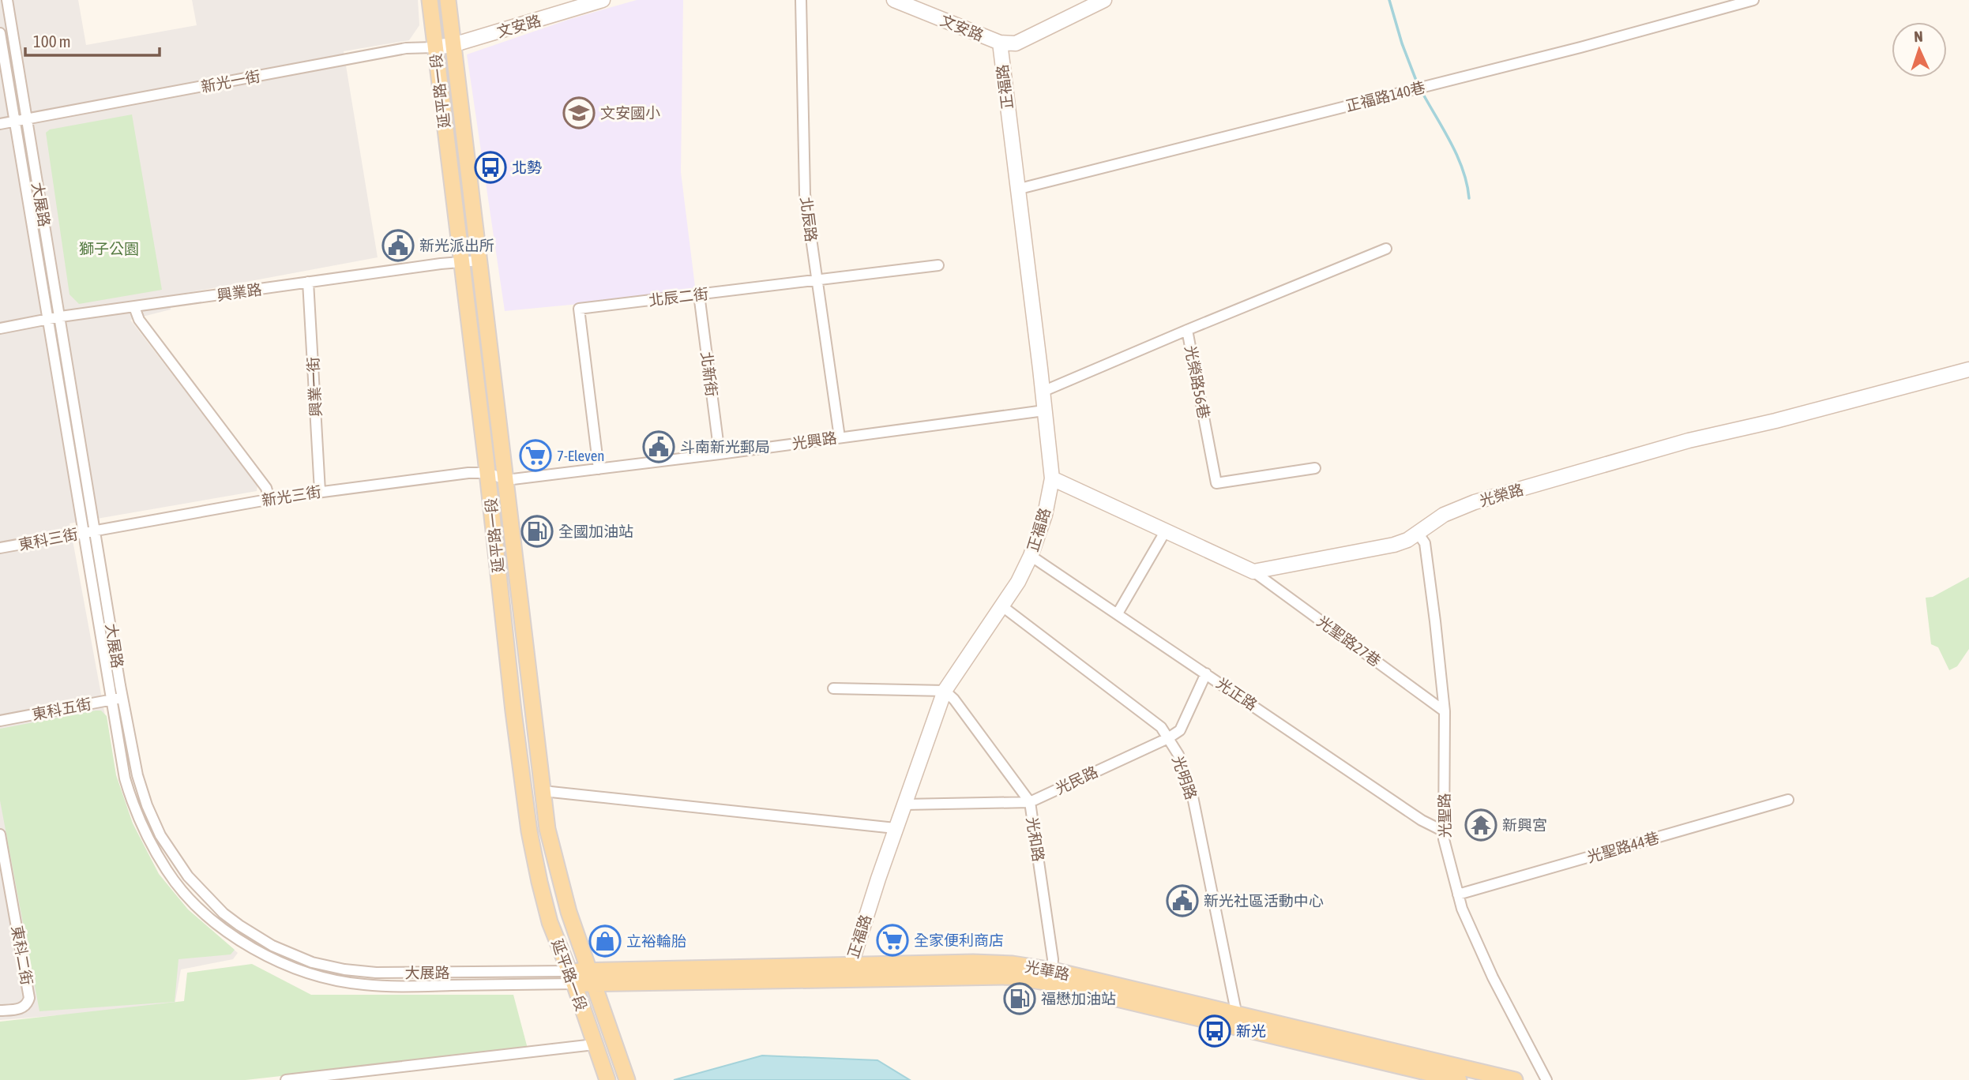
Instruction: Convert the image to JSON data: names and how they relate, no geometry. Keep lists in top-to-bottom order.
{
  "streets": {
    "main road": ["延平路一段", "光華路"],
    "street": [
      "文安路",
      "新光一街",
      "正福路",
      "正福路140巷",
      "大展路",
      "北辰路",
      "興業路",
      "北辰二街",
      "北新街",
      "光榮路56巷",
      "興業一街",
      "光興路",
      "光榮路",
      "新光三街",
      "東科三街",
      "光聖路27巷",
      "光正路",
      "東科五街",
      "光明路",
      "光民路",
      "光聖路",
      "光和路",
      "光聖路44巷",
      "東科二街"
    ]
  },
  "crossings": [
    ["文安路", "新光一街"],
    ["文安路", "正福路"],
    ["文安路", "延平路一段"],
    ["新光一街", "延平路一段"],
    ["新光一街", "大展路"],
    ["正福路", "正福路140巷"],
    ["正福路", "光興路"],
    ["正福路", "光正路"],
    ["正福路", "光明路"],
    ["正福路", "光民路"],
    ["正福路", "光和路"],
    ["正福路", "光華路"],
    ["延平路一段", "大展路"],
    ["延平路一段", "興業路"],
    ["延平路一段", "光興路"],
    ["延平路一段", "新光三街"],
    ["延平路一段", "光華路"],
    ["大展路", "興業路"],
    ["大展路", "新光三街"],
    ["大展路", "東科三街"],
    ["大展路", "東科五街"],
    ["大展路", "光華路"],
    ["北辰路", "北辰二街"],
    ["北辰路", "光興路"],
    ["興業路", "興業一街"],
    ["北辰二街", "北新街"],
    ["北辰二街", "光興路"],
    ["北新街", "光興路"],
    ["興業一街", "新光三街"],
    ["光興路", "新光三街"],
    ["光榮路", "光聖路27巷"],
    ["光榮路", "光聖路"],
    ["新光三街", "東科三街"],
    ["光聖路27巷", "光聖路"],
    ["光正路", "光民路"],
    ["光正路", "光聖路"],
    ["光明路", "光民路"],
    ["光明路", "光華路"],
    ["光民路", "光和路"],
    ["光聖路", "光聖路44巷"],
    ["光和路", "光華路"]
  ],
  "parks": ["獅子公園"],
  "places": {
    "school or university": ["文安國小"],
    "bus stop": ["北勢", "新光"],
    "public building": ["新光派出所", "斗南新光郵局", "新光社區活動中心"],
    "supermarket": ["7-Eleven", "全家便利商店"],
    "fuel station": ["全國加油站", "福懋加油站"],
    "temple": ["新興宮"],
    "shop": ["立裕輪胎"]
  },
  "scale_bar": "100 m",
  "north": "top"
}
